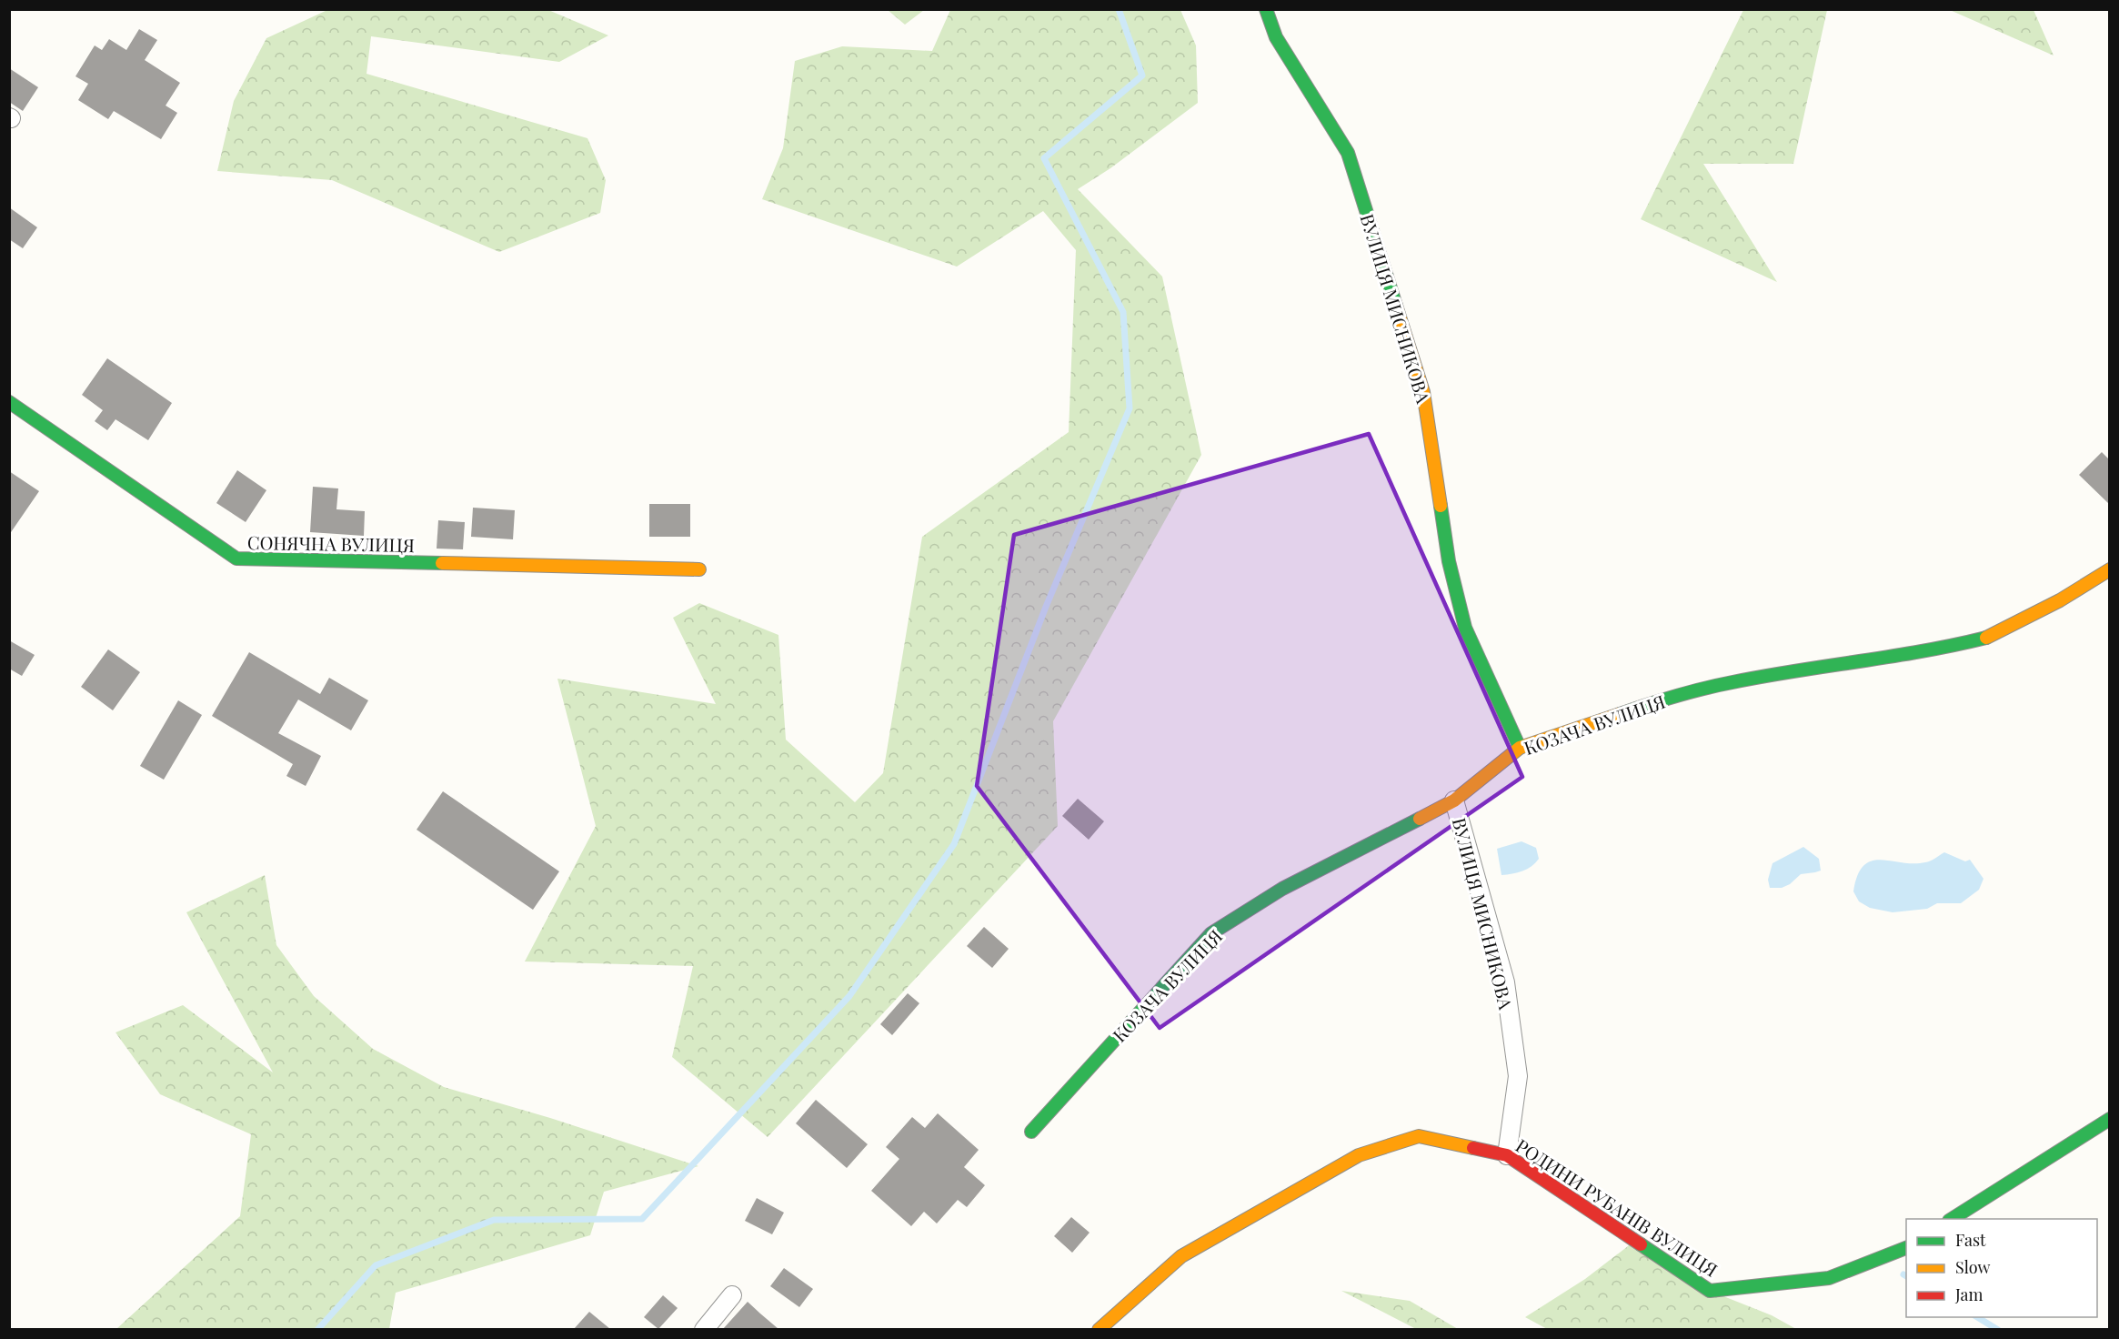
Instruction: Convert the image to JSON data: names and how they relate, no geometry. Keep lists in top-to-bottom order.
{
  "streets": {
    "street": [
      "ВУЛИЦЯ МИСНИКОВА",
      "СОНЯЧНА ВУЛИЦЯ",
      "КОЗАЧА ВУЛИЦЯ",
      "РОДИНИ РУБАНІВ ВУЛИЦЯ"
    ]
  },
  "crossings": [
    ["ВУЛИЦЯ МИСНИКОВА", "КОЗАЧА ВУЛИЦЯ"],
    ["ВУЛИЦЯ МИСНИКОВА", "РОДИНИ РУБАНІВ ВУЛИЦЯ"]
  ],
  "legend": ["Fast", "Slow", "Jam"]
}
